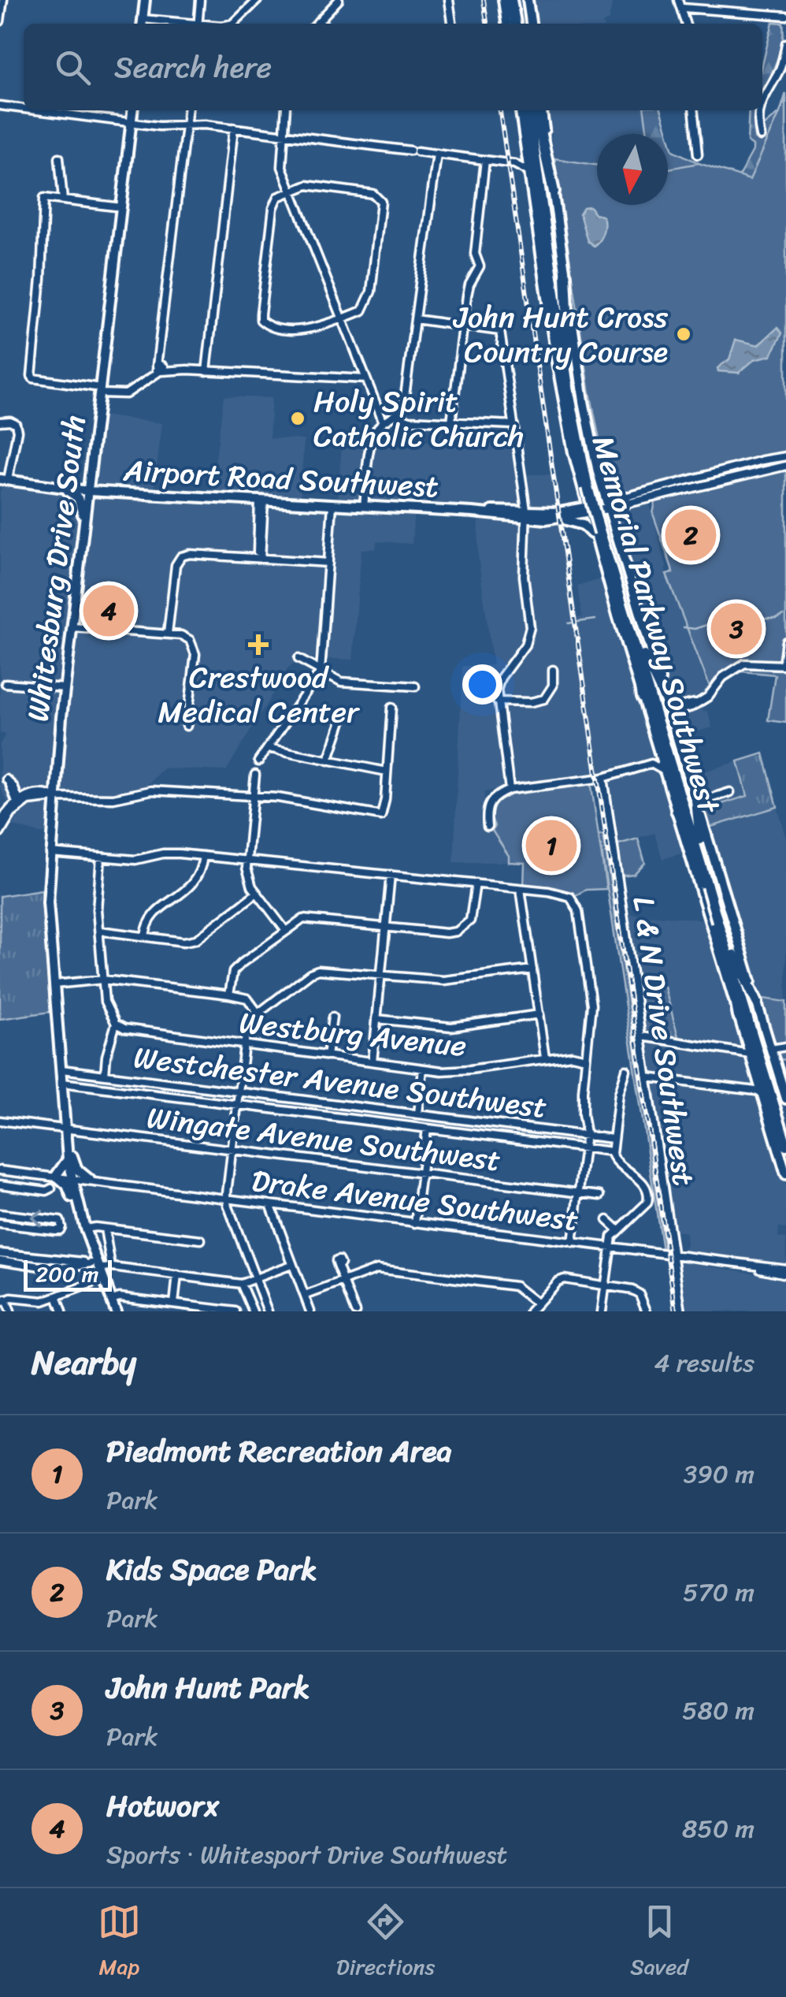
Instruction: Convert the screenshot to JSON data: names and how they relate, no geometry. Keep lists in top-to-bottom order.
{
  "streets": {
    "highway": ["Memorial Parkway Southwest"],
    "main road": ["Airport Road Southwest", "Whitesburg Drive South"],
    "street": [
      "Westburg Avenue",
      "L & N Drive Southwest",
      "Westchester Avenue Southwest",
      "Wingate Avenue Southwest",
      "Drake Avenue Southwest"
    ]
  },
  "crossings": [
    ["Airport Road Southwest", "Whitesburg Drive South"],
    ["Airport Road Southwest", "Memorial Parkway Southwest"],
    ["Whitesburg Drive South", "Westchester Avenue Southwest"],
    ["Whitesburg Drive South", "Wingate Avenue Southwest"],
    ["Whitesburg Drive South", "Drake Avenue Southwest"],
    ["L & N Drive Southwest", "Drake Avenue Southwest"]
  ],
  "places": {
    "other": ["John Hunt Cross Country Course", "Holy Spirit Catholic Church"],
    "health": ["Crestwood Medical Center"]
  },
  "scale_bar": "200 m",
  "north": "bottom",
  "page": {
    "search": "Search here",
    "pins": [
      "2",
      "4",
      "3",
      "1"
    ],
    "scale": "200 m",
    "heading": ["Nearby", "4 results"],
    "list": [
      {
        "mark": "1",
        "name": "Piedmont Recreation Area",
        "note": "Park",
        "value": "390 m"
      },
      {
        "mark": "2",
        "name": "Kids Space Park",
        "note": "Park",
        "value": "570 m"
      },
      {
        "mark": "3",
        "name": "John Hunt Park",
        "note": "Park",
        "value": "580 m"
      },
      {
        "mark": "4",
        "name": "Hotworx",
        "note": "Sports · Whitesport Drive Southwest",
        "value": "850 m"
      }
    ],
    "nav": ["Map", "Directions", "Saved"]
  }
}
